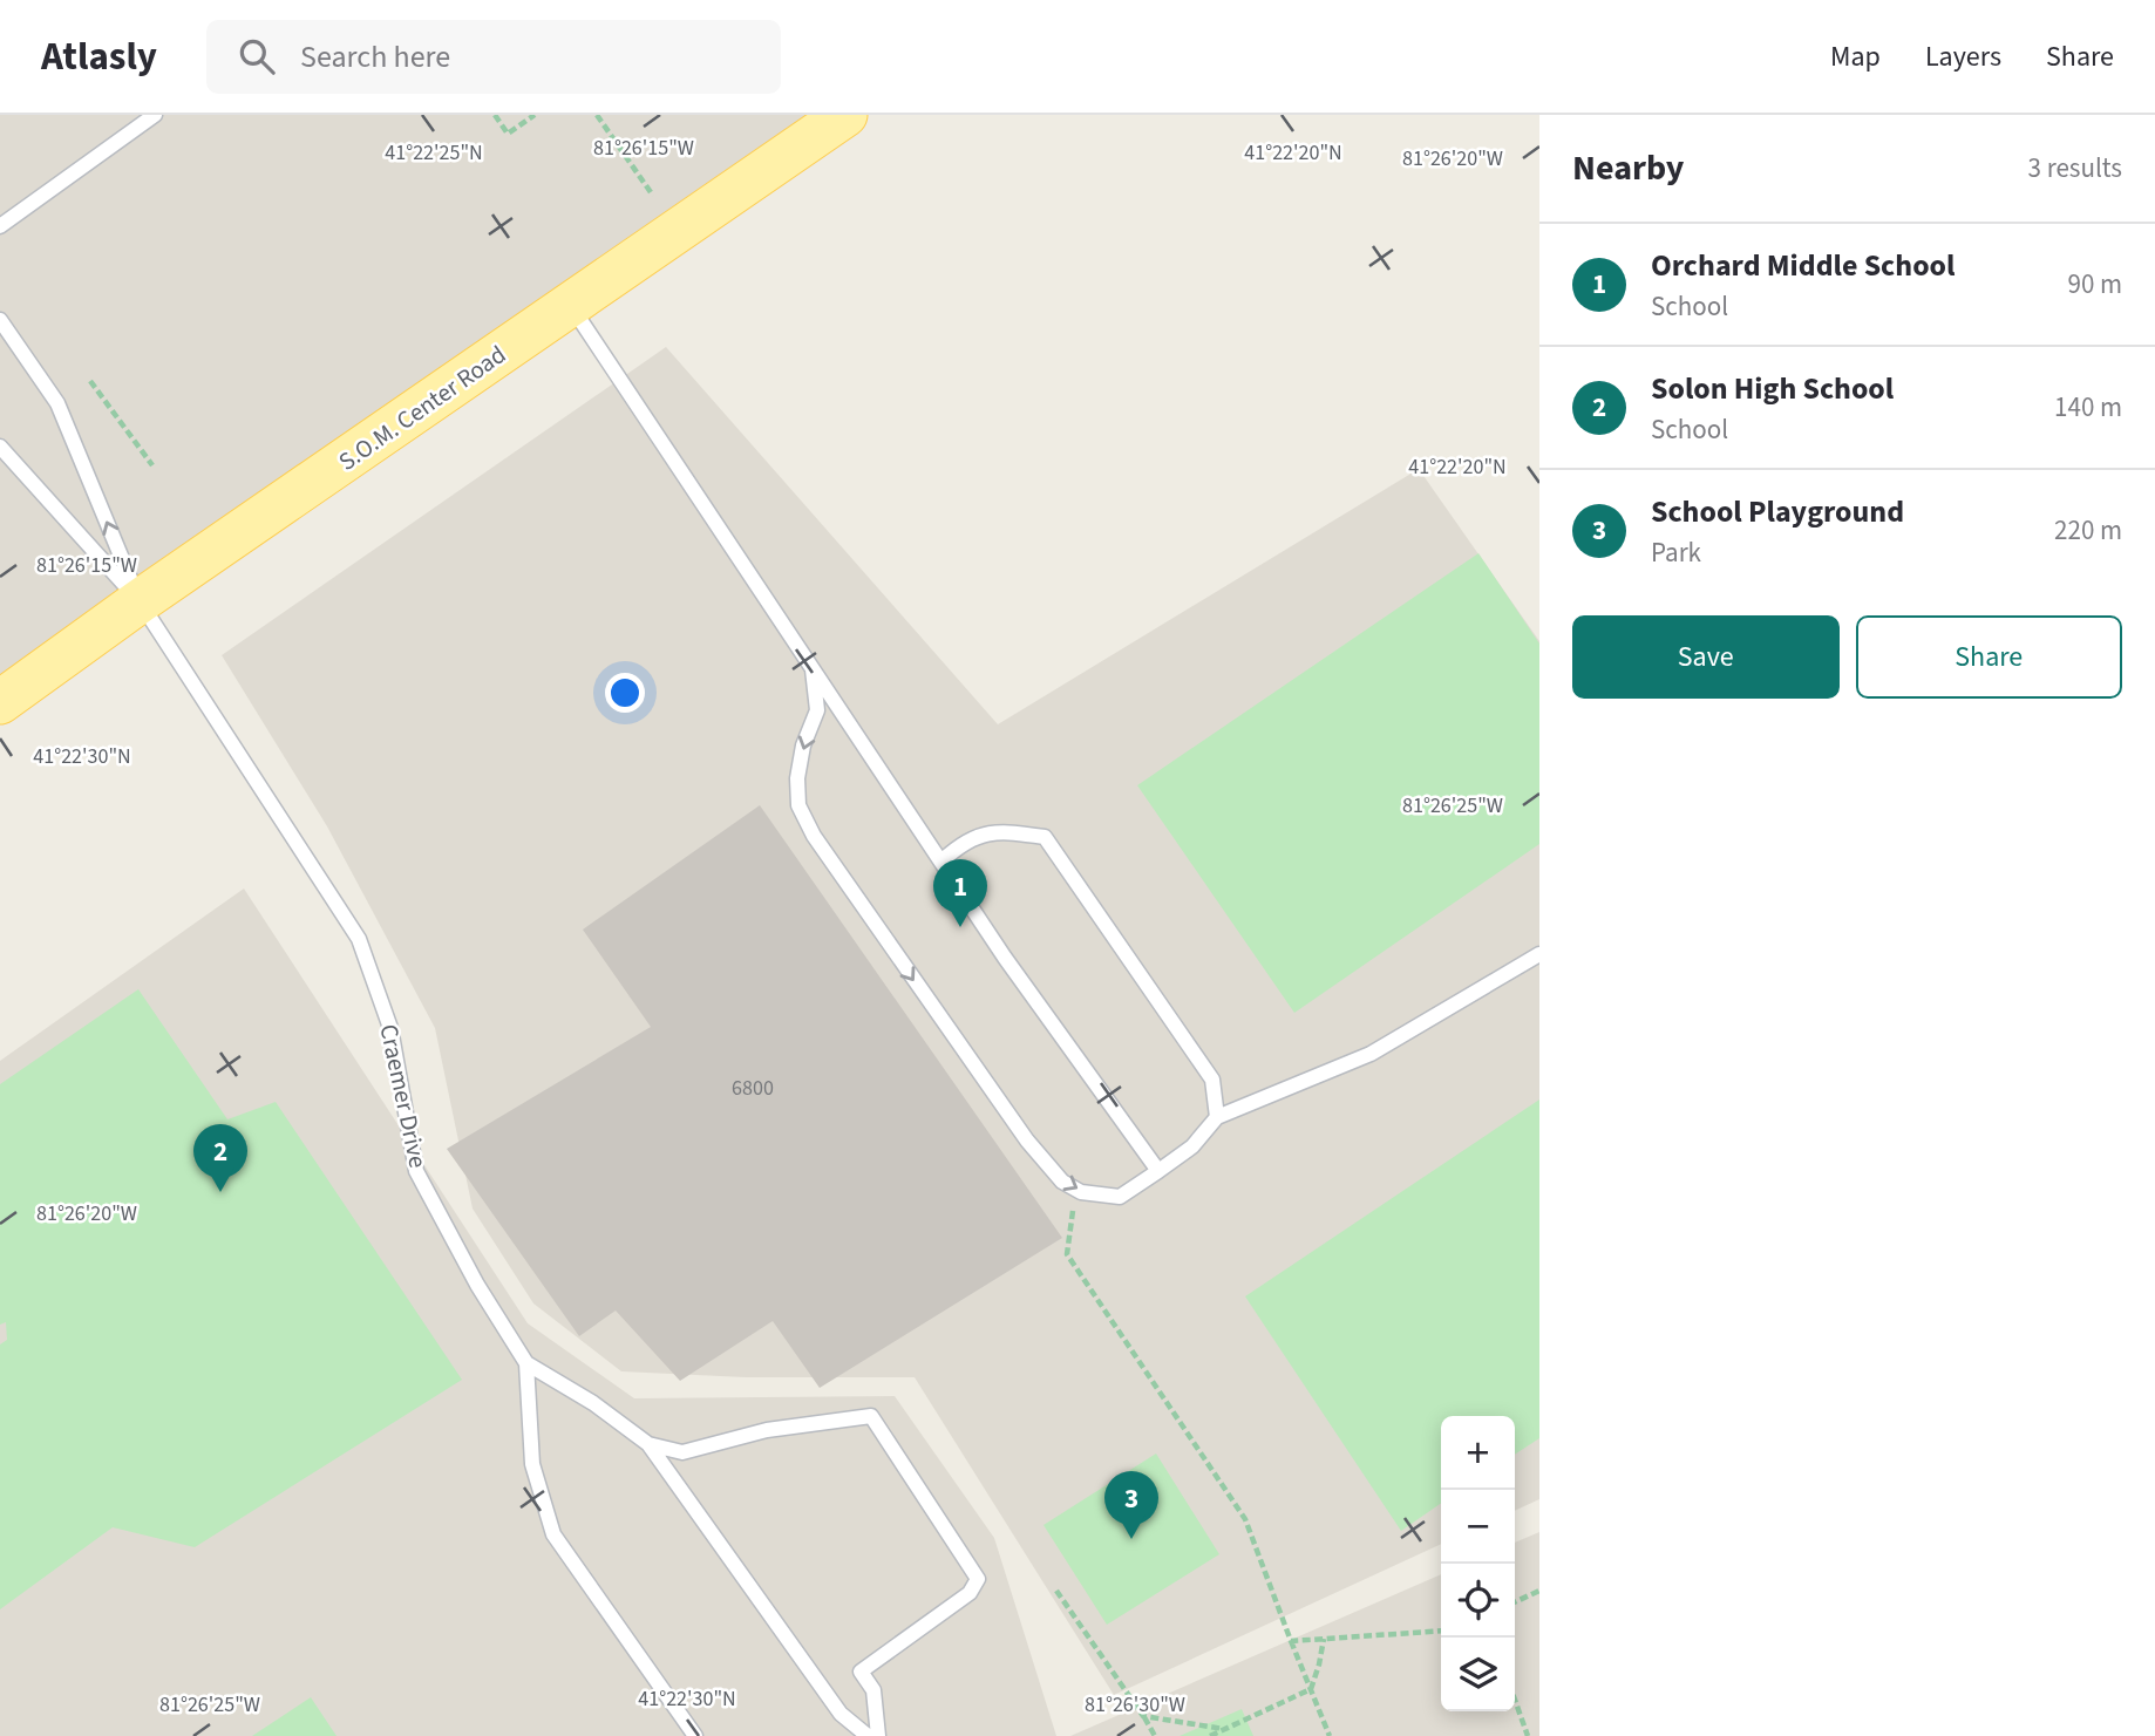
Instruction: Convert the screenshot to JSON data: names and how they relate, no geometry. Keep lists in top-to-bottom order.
{
  "streets": {
    "main road": ["S.O.M. Center Road"],
    "lane": ["Craemer Drive"]
  },
  "crossings": [
    ["S.O.M. Center Road", "Craemer Drive"]
  ],
  "house_numbers": ["6800"],
  "page": {
    "header": "Atlasly",
    "search": "Search here",
    "nav": ["Map", "Layers", "Share"],
    "heading": ["Nearby", "3 results"],
    "list": [
      {
        "mark": "1",
        "name": "Orchard Middle School",
        "note": "School",
        "value": "90 m"
      },
      {
        "mark": "2",
        "name": "Solon High School",
        "note": "School",
        "value": "140 m"
      },
      {
        "mark": "3",
        "name": "School Playground",
        "note": "Park",
        "value": "220 m"
      }
    ],
    "buttons": ["Save", "Share"],
    "pins": ["1", "2", "3"],
    "map_buttons": ["+", "−"]
  },
  "coordinates": [
    "81°26'15\"W",
    "41°22'25\"N",
    "41°22'20\"N",
    "81°26'20\"W",
    "41°22'30\"N",
    "81°26'25\"W",
    "81°26'30\"W"
  ]
}
